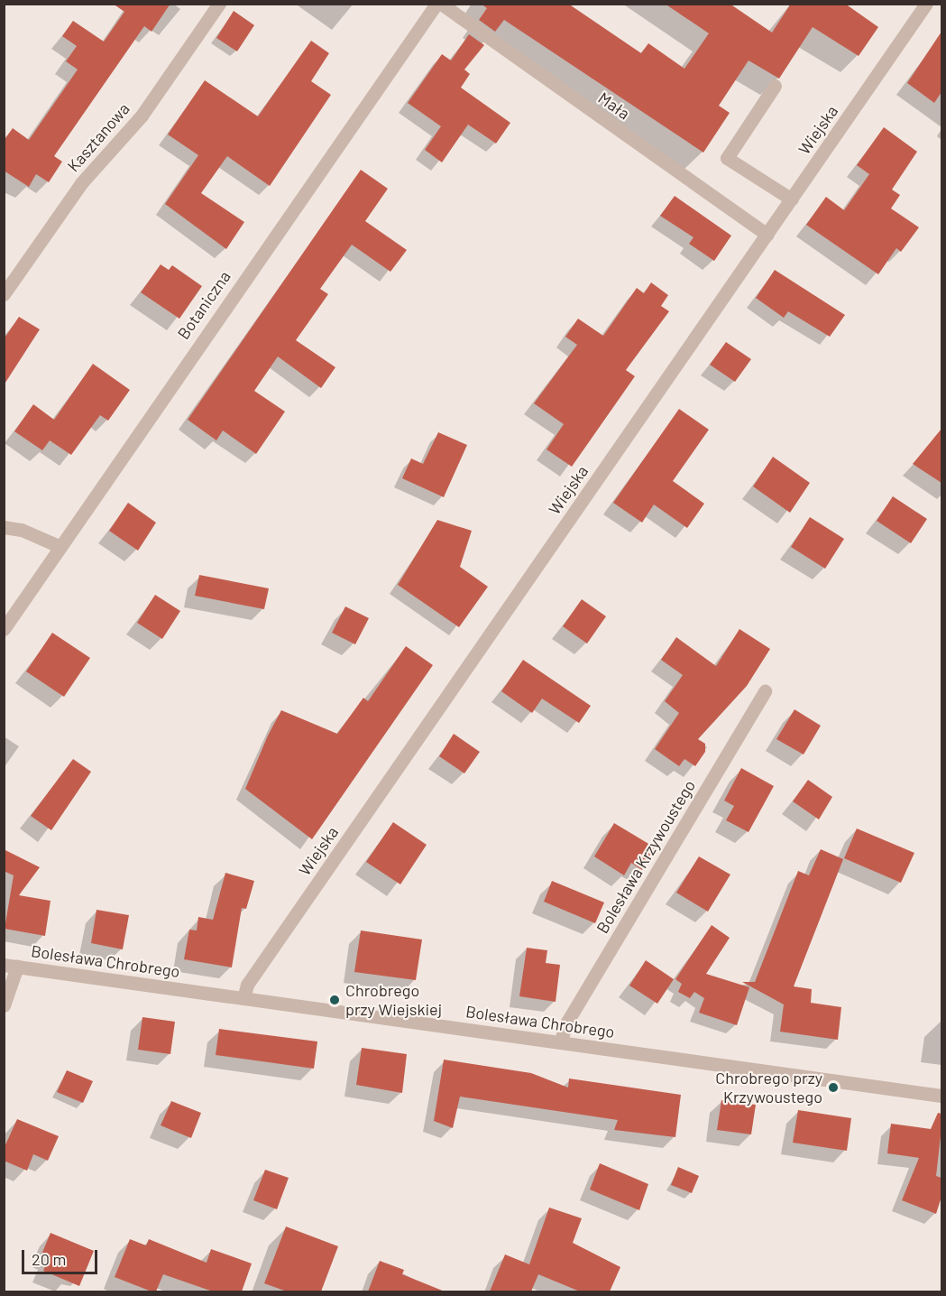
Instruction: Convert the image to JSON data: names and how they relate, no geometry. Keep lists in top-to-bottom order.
{
  "streets": {
    "street": [
      "Mała",
      "Wiejska",
      "Kasztanowa",
      "Botaniczna",
      "Bolesława Krzywoustego",
      "Bolesława Chrobrego"
    ]
  },
  "crossings": [
    ["Mała", "Wiejska"],
    ["Mała", "Botaniczna"],
    ["Wiejska", "Bolesława Chrobrego"],
    ["Bolesława Krzywoustego", "Bolesława Chrobrego"]
  ],
  "places": ["Chrobrego przy Wiejskiej", "Chrobrego przy Krzywoustego"],
  "scale_bar": "20 m"
}
